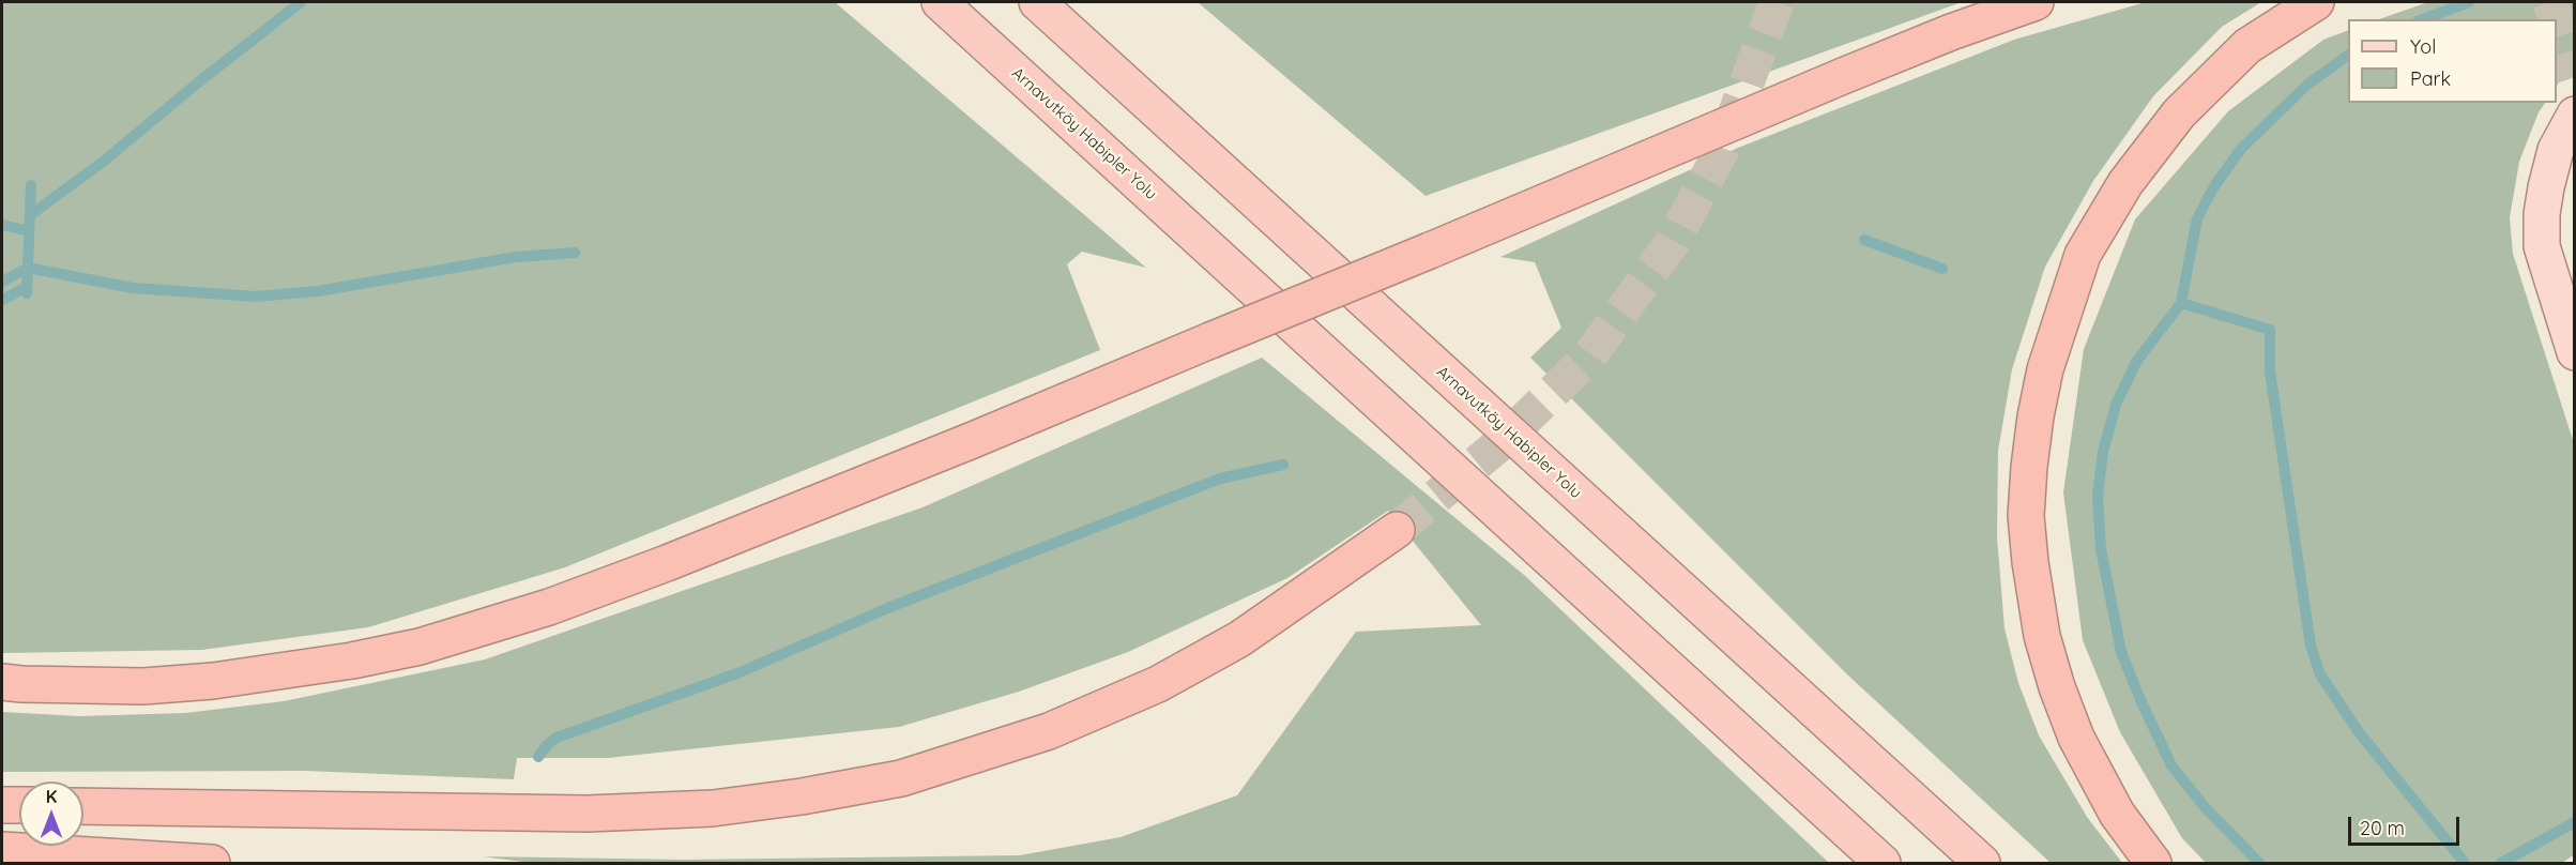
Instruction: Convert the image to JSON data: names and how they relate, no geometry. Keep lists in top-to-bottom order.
{
  "streets": {
    "highway": ["Arnavutköy Habipler Yolu"]
  },
  "legend": ["Yol", "Park"],
  "scale_bar": "20 m",
  "north": "top"
}
